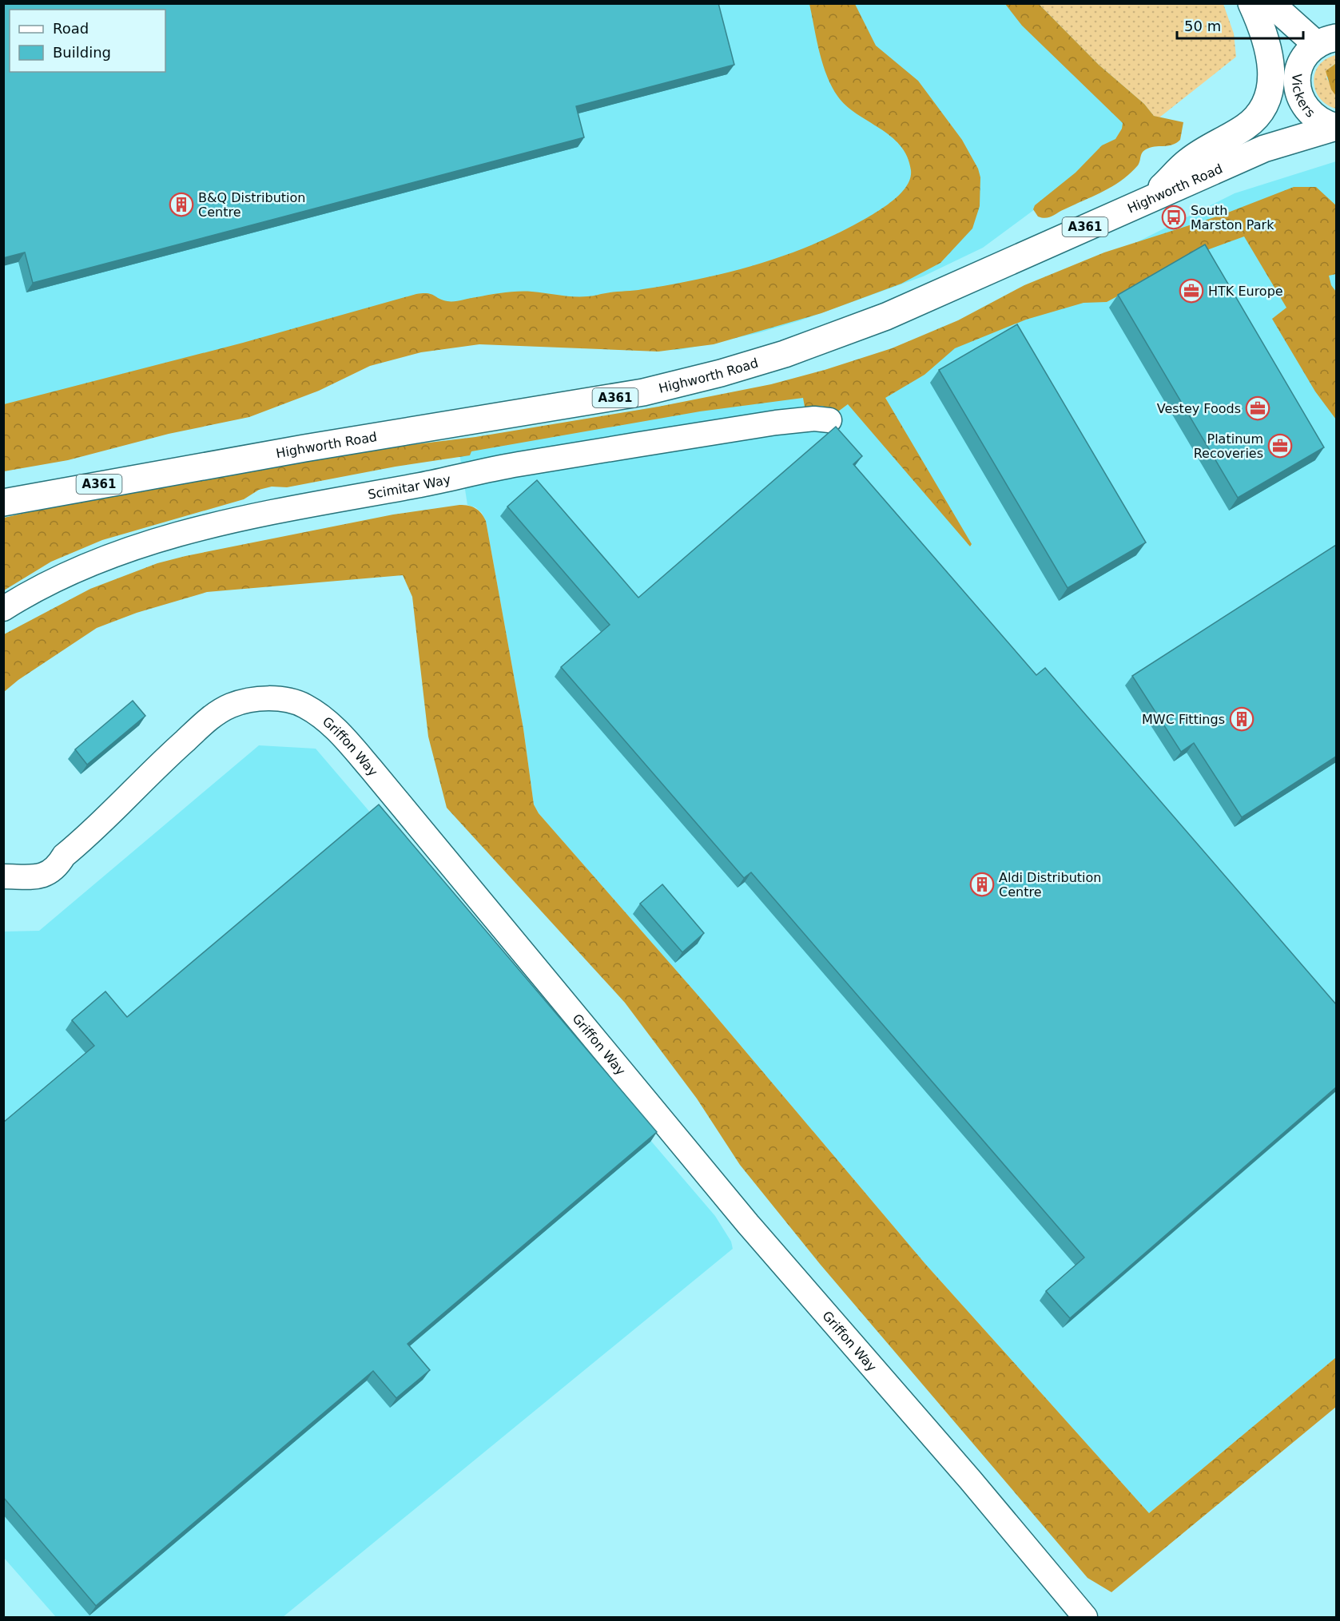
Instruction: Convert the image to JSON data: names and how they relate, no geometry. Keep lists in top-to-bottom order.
{
  "streets": {
    "main road": ["Vickers", "Highworth Road", "A361"],
    "street": ["Scimitar Way", "Griffon Way"]
  },
  "crossings": [
    ["Vickers", "Highworth Road"]
  ],
  "places": {
    "building": ["B&Q Distribution Centre", "MWC Fittings", "Aldi Distribution Centre"],
    "bus stop": ["South Marston Park"],
    "office": ["HTK Europe", "Vestey Foods", "Platinum Recoveries"]
  },
  "legend": ["Road", "Building"],
  "scale_bar": "50 m"
}
